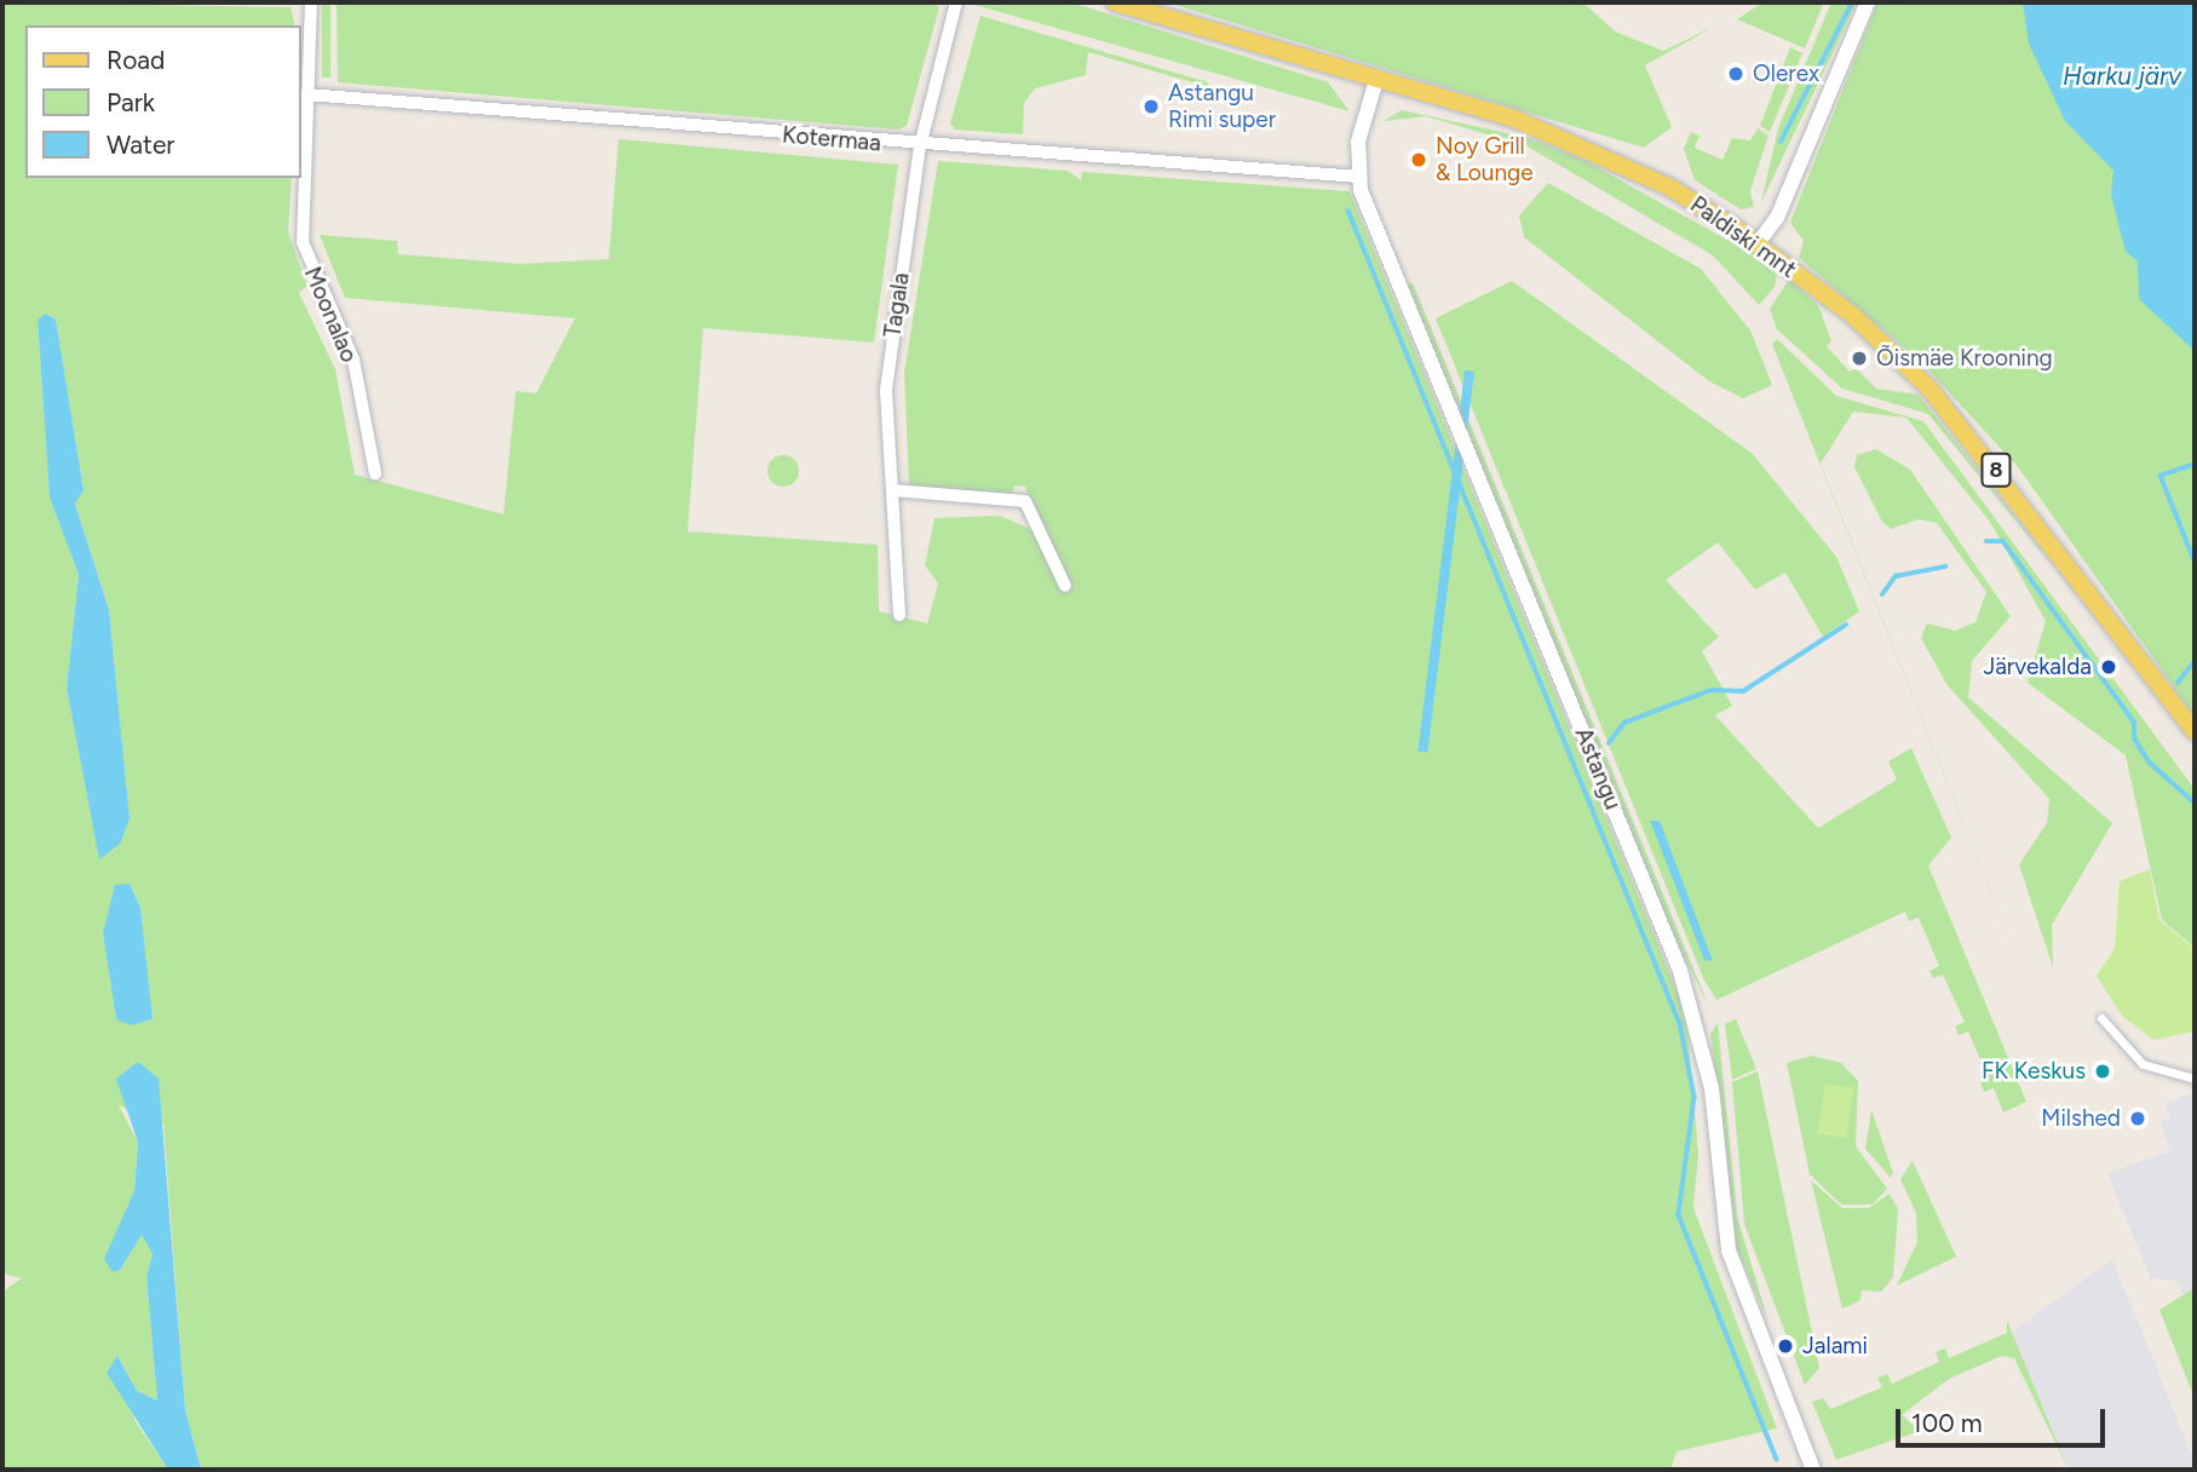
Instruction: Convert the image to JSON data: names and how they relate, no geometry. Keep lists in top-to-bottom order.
{
  "streets": {
    "main road": ["Paldiski mnt", "8"],
    "street": [
      "Kotermaa",
      "Tagala",
      "Moonalao",
      "Astangu"
    ]
  },
  "crossings": [
    ["Kotermaa", "Tagala"],
    ["Kotermaa", "Moonalao"],
    ["Kotermaa", "Astangu"],
    ["Paldiski mnt", "Astangu"]
  ],
  "water": ["Harku järv"],
  "places": [
    "Olerex",
    "Astangu Rimi super",
    "Noy Grill & Lounge",
    "Õismäe Krooning",
    "Järvekalda",
    "FK Keskus",
    "Milshed",
    "Jalami"
  ],
  "legend": ["Road", "Park", "Water"],
  "scale_bar": "100 m"
}
